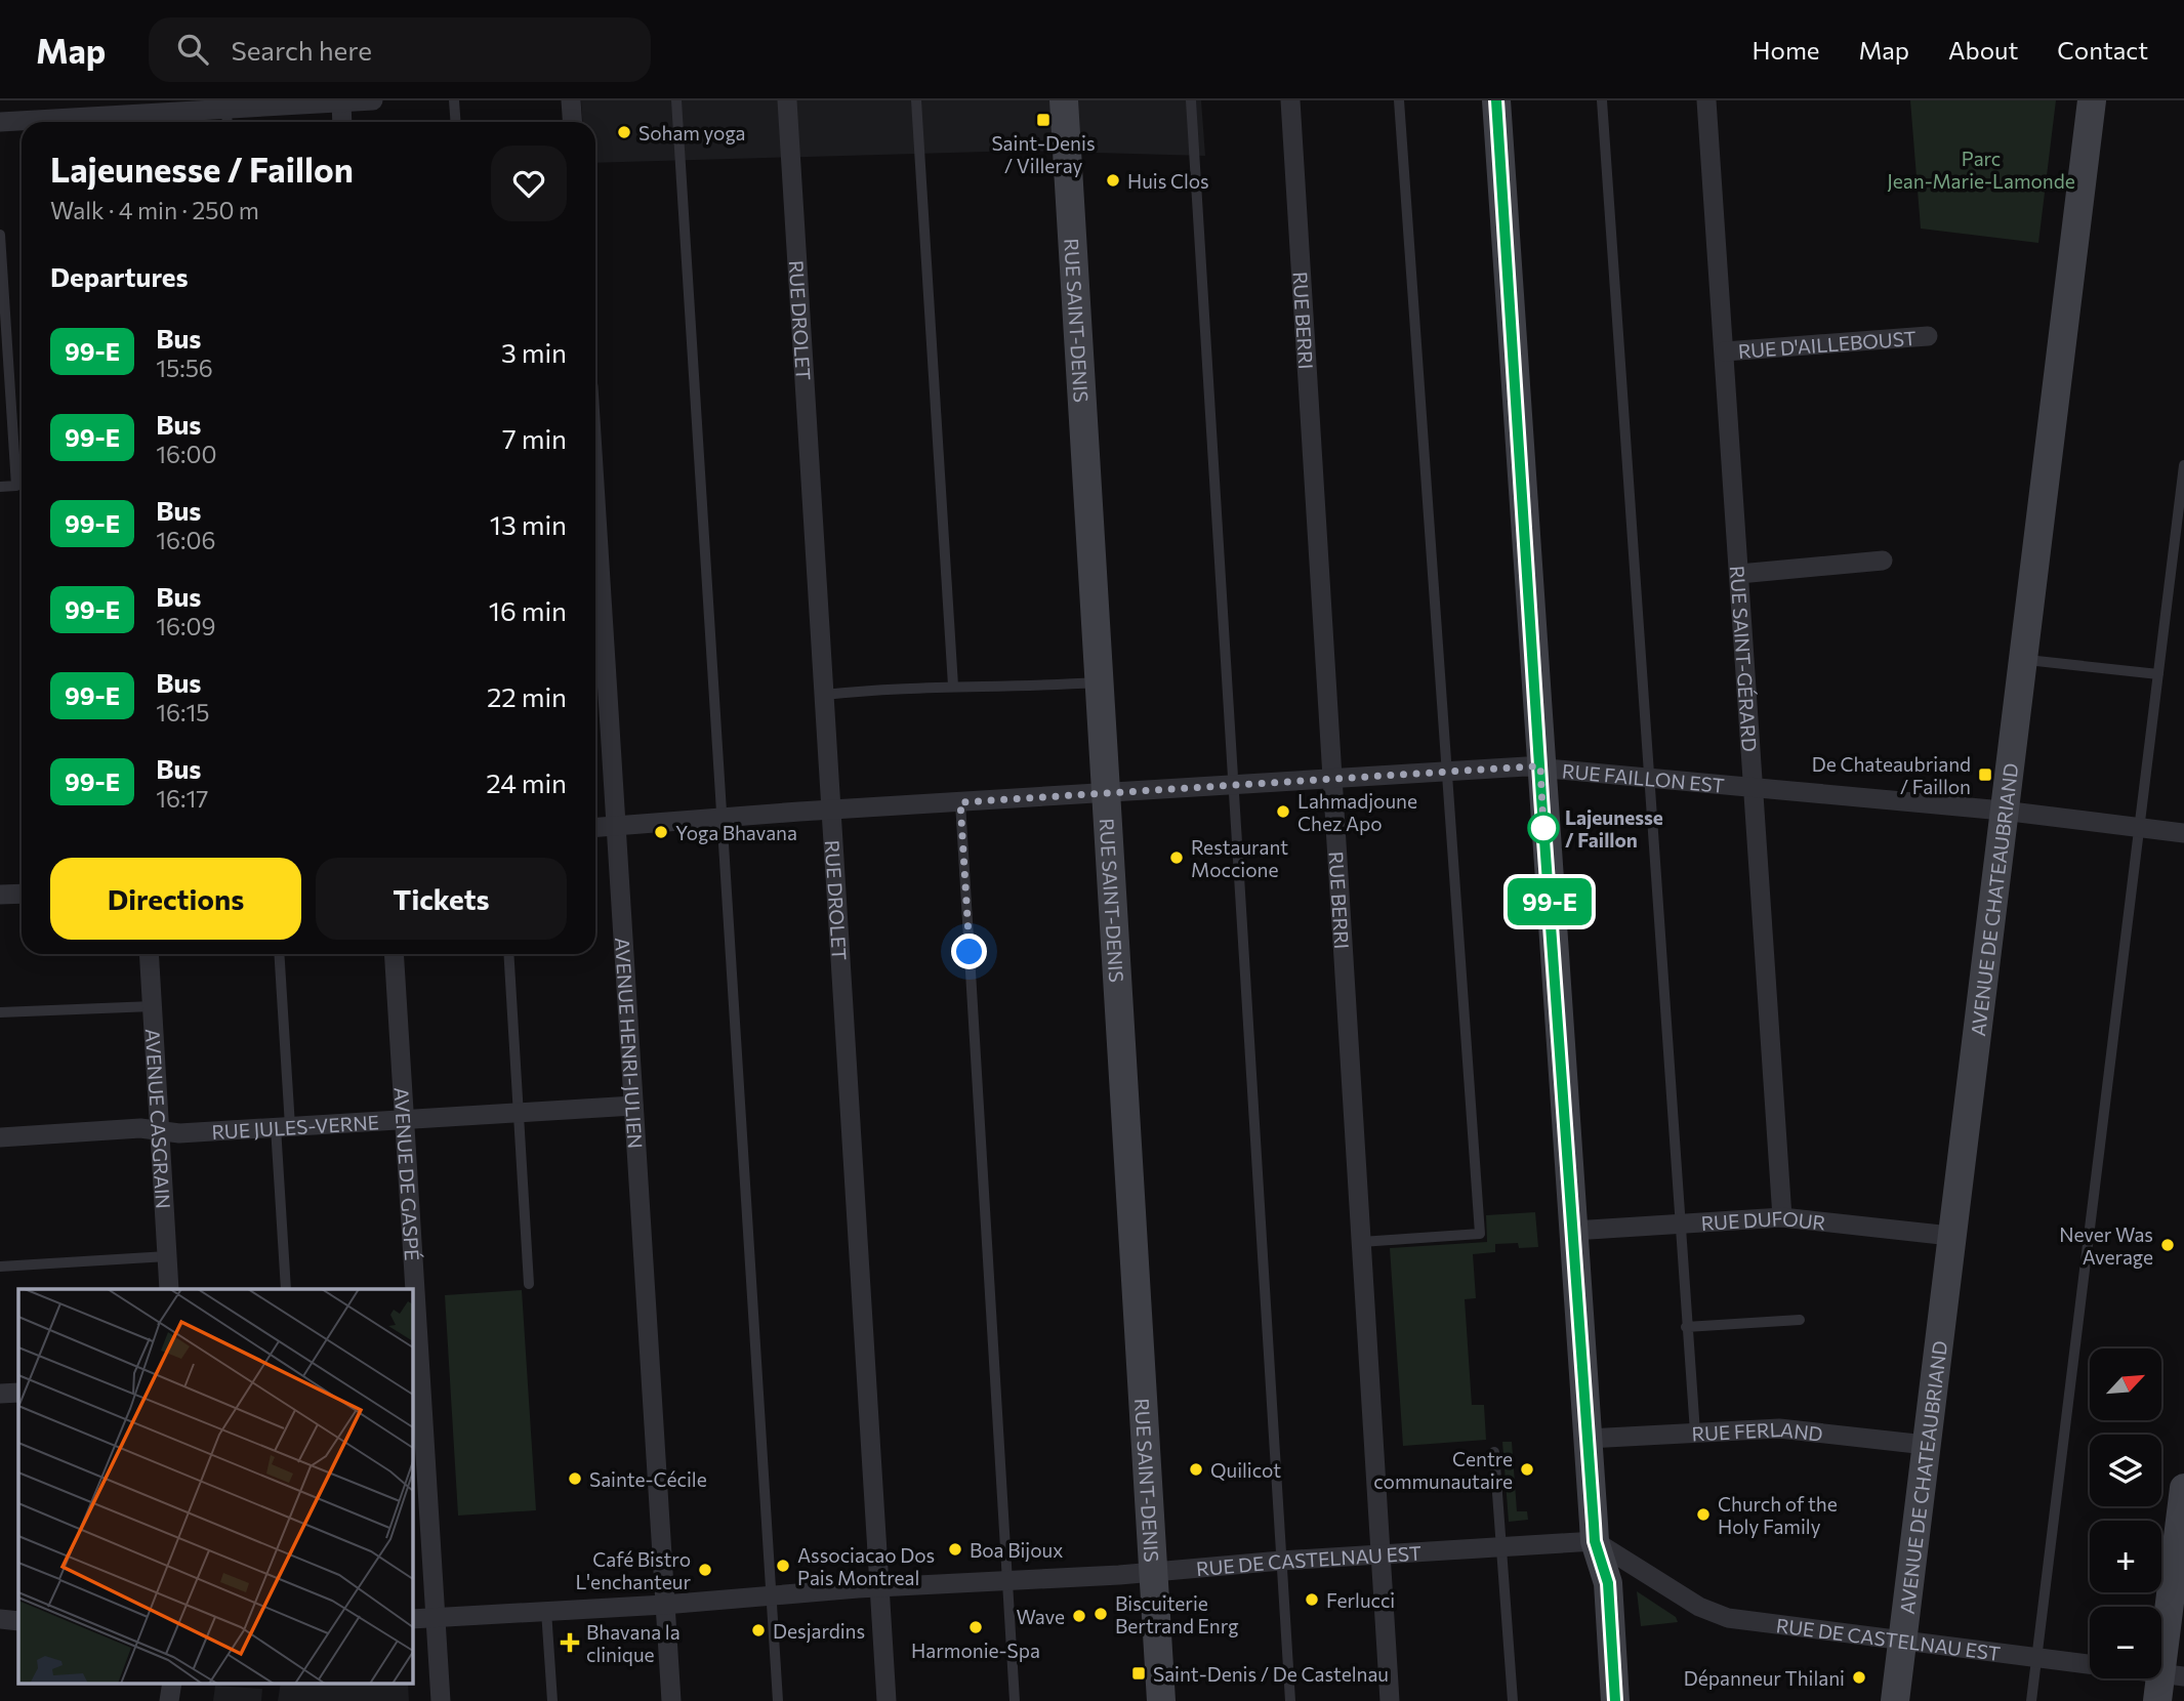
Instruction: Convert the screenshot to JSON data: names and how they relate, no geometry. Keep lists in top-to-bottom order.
{
  "streets": {
    "main road": ["RUE SAINT-DENIS", "AVENUE DE CHATEAUBRIAND"],
    "street": [
      "RUE DROLET",
      "RUE BERRI",
      "RUE D'AILLEBOUST",
      "RUE SAINT-GÉRARD",
      "RUE FAILLON EST",
      "AVENUE HENRI-JULIEN",
      "AVENUE CASGRAIN",
      "RUE JULES-VERNE",
      "AVENUE DE GASPÉ",
      "RUE DUFOUR",
      "RUE FERLAND",
      "RUE DE CASTELNAU EST"
    ]
  },
  "crossings": [
    ["RUE DROLET", "RUE FAILLON EST"],
    ["RUE DROLET", "RUE DE CASTELNAU EST"],
    ["RUE SAINT-DENIS", "RUE FAILLON EST"],
    ["RUE SAINT-DENIS", "RUE DE CASTELNAU EST"],
    ["RUE BERRI", "RUE FAILLON EST"],
    ["RUE BERRI", "RUE DE CASTELNAU EST"],
    ["RUE D'AILLEBOUST", "RUE SAINT-GÉRARD"],
    ["RUE SAINT-GÉRARD", "RUE FAILLON EST"],
    ["RUE SAINT-GÉRARD", "RUE DUFOUR"],
    ["RUE FAILLON EST", "AVENUE DE CHATEAUBRIAND"],
    ["RUE FAILLON EST", "AVENUE HENRI-JULIEN"],
    ["AVENUE DE CHATEAUBRIAND", "RUE DUFOUR"],
    ["AVENUE DE CHATEAUBRIAND", "RUE FERLAND"],
    ["AVENUE DE CHATEAUBRIAND", "RUE DE CASTELNAU EST"],
    ["AVENUE HENRI-JULIEN", "RUE JULES-VERNE"],
    ["AVENUE HENRI-JULIEN", "RUE DE CASTELNAU EST"],
    ["AVENUE CASGRAIN", "RUE JULES-VERNE"],
    ["RUE JULES-VERNE", "AVENUE DE GASPÉ"],
    ["AVENUE DE GASPÉ", "RUE DE CASTELNAU EST"]
  ],
  "parks": ["Parc Jean-Marie-Lamonde"],
  "places": {
    "transit": ["Saint-Denis / Villeray", "De Chateaubriand / Faillon", "Saint-Denis / De Castelnau"],
    "other": [
      "Soham yoga",
      "Huis Clos",
      "Lahmadjoune Chez Apo",
      "Lajeunesse / Faillon",
      "Yoga Bhavana",
      "Restaurant Moccione",
      "Never Was Average",
      "Quilicot",
      "Centre communautaire",
      "Sainte-Cécile",
      "Church of the Holy Family",
      "Boa Bijoux",
      "Associacao Dos Pais Montreal",
      "Café Bistro L'enchanteur",
      "Ferlucci",
      "Biscuiterie Bertrand Enrg",
      "Wave",
      "Harmonie-Spa",
      "Desjardins",
      "Dépanneur Thilani"
    ],
    "health": ["Bhavana la clinique"]
  },
  "lines": ["bus line 99-E"],
  "north": "top right",
  "page": {
    "header": "Map",
    "search": "Search here",
    "nav": [
      "Home",
      "Map",
      "About",
      "Contact"
    ],
    "on_map": "99-E",
    "heading": [
      ["Lajeunesse / Faillon", "Walk · 4 min · 250 m"],
      "Departures"
    ],
    "list": [
      {
        "mark": "99-E",
        "name": "Bus",
        "note": "15:56",
        "value": "3 min"
      },
      {
        "mark": "99-E",
        "name": "Bus",
        "note": "16:00",
        "value": "7 min"
      },
      {
        "mark": "99-E",
        "name": "Bus",
        "note": "16:06",
        "value": "13 min"
      },
      {
        "mark": "99-E",
        "name": "Bus",
        "note": "16:09",
        "value": "16 min"
      },
      {
        "mark": "99-E",
        "name": "Bus",
        "note": "16:15",
        "value": "22 min"
      },
      {
        "mark": "99-E",
        "name": "Bus",
        "note": "16:17",
        "value": "24 min"
      }
    ],
    "buttons": ["Directions", "Tickets"],
    "map_buttons": ["+", "−"]
  }
}
